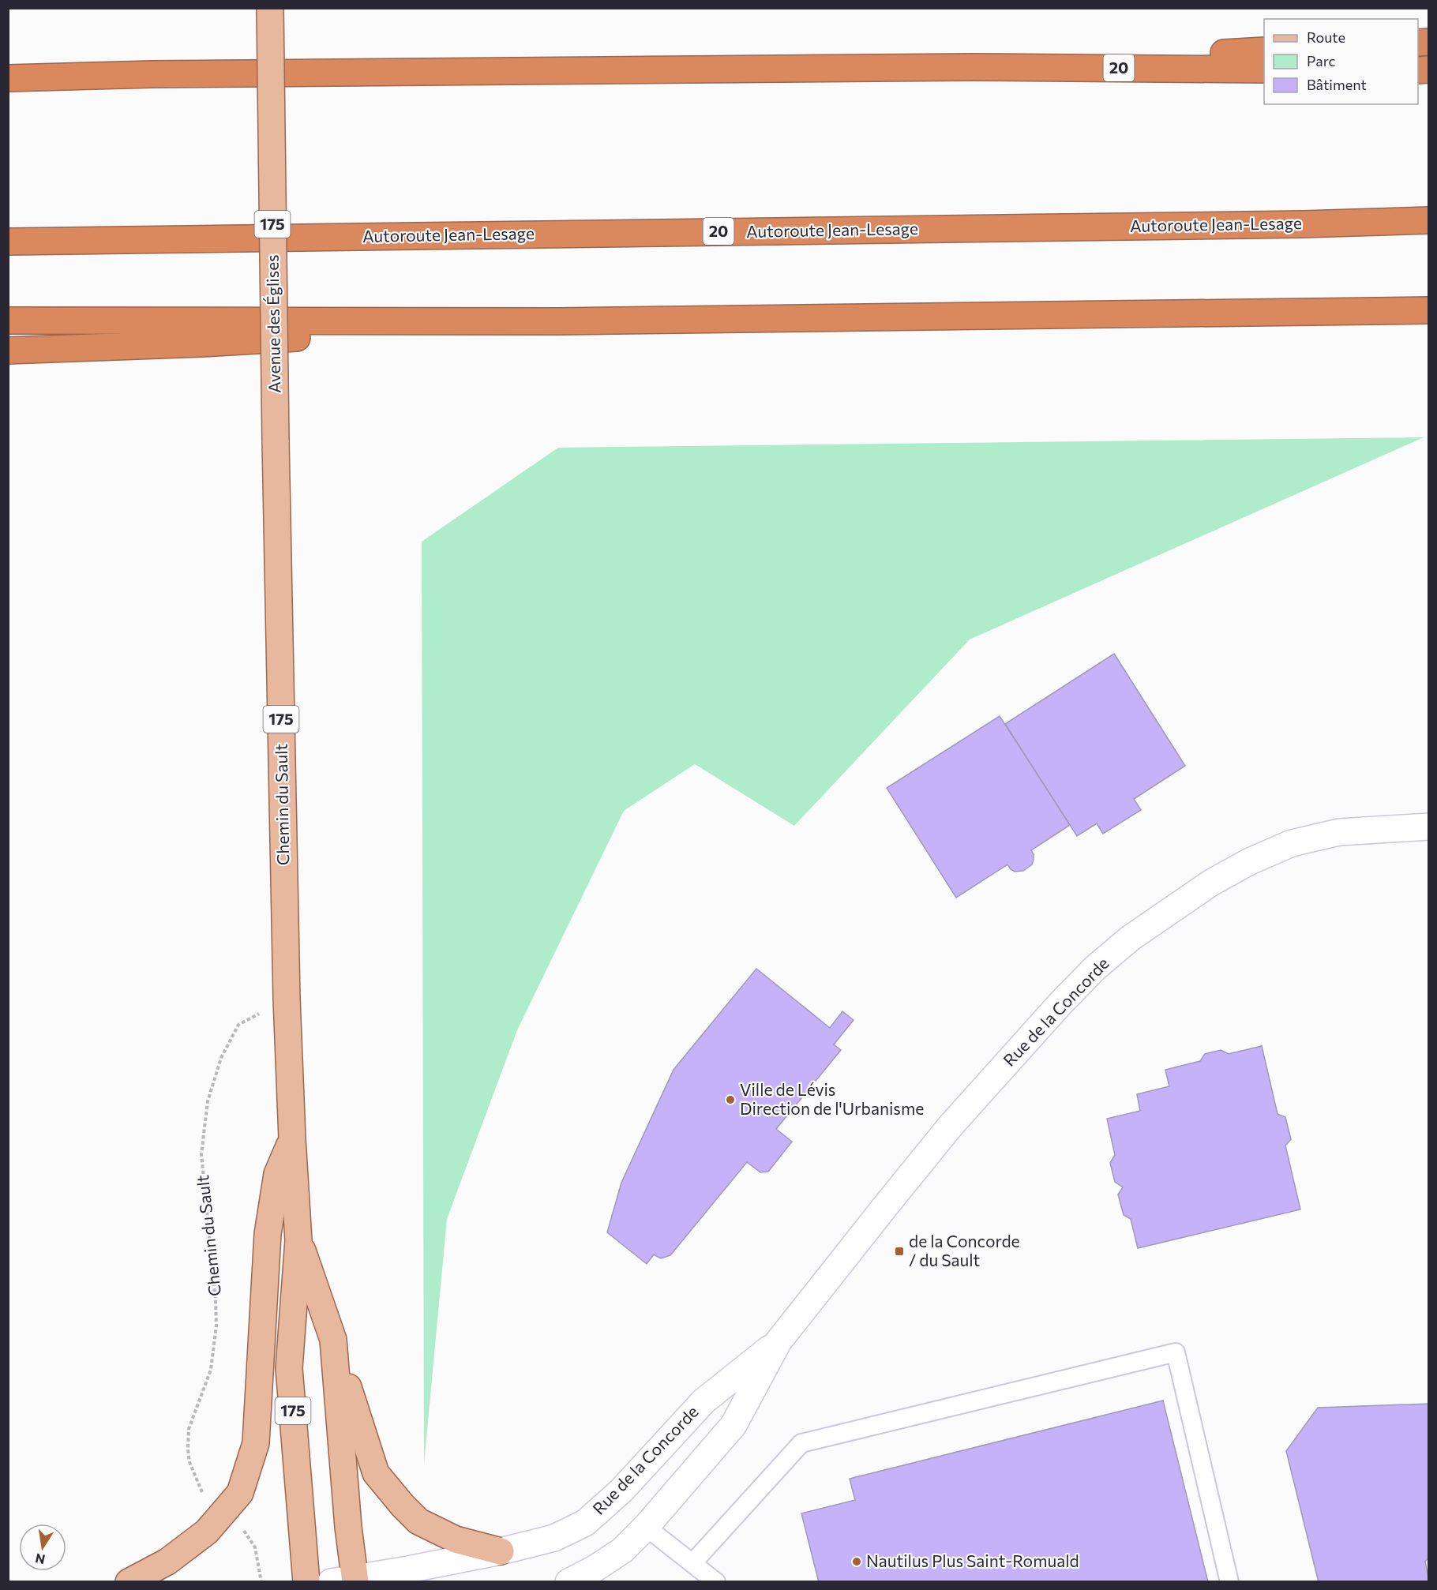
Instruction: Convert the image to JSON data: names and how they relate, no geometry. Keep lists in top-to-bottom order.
{
  "streets": {
    "highway": ["20", "Autoroute Jean-Lesage"],
    "main road": ["175", "Avenue des Églises", "Chemin du Sault"],
    "street": ["Rue de la Concorde"]
  },
  "crossings": [
    ["Avenue des Églises", "Chemin du Sault"],
    ["Chemin du Sault", "Rue de la Concorde"]
  ],
  "places": {
    "other": ["Ville de Lévis Direction de l'Urbanisme", "Nautilus Plus Saint-Romuald"],
    "transit": ["de la Concorde / du Sault"]
  },
  "legend": ["Route", "Parc", "Bâtiment"],
  "north": "bottom"
}
